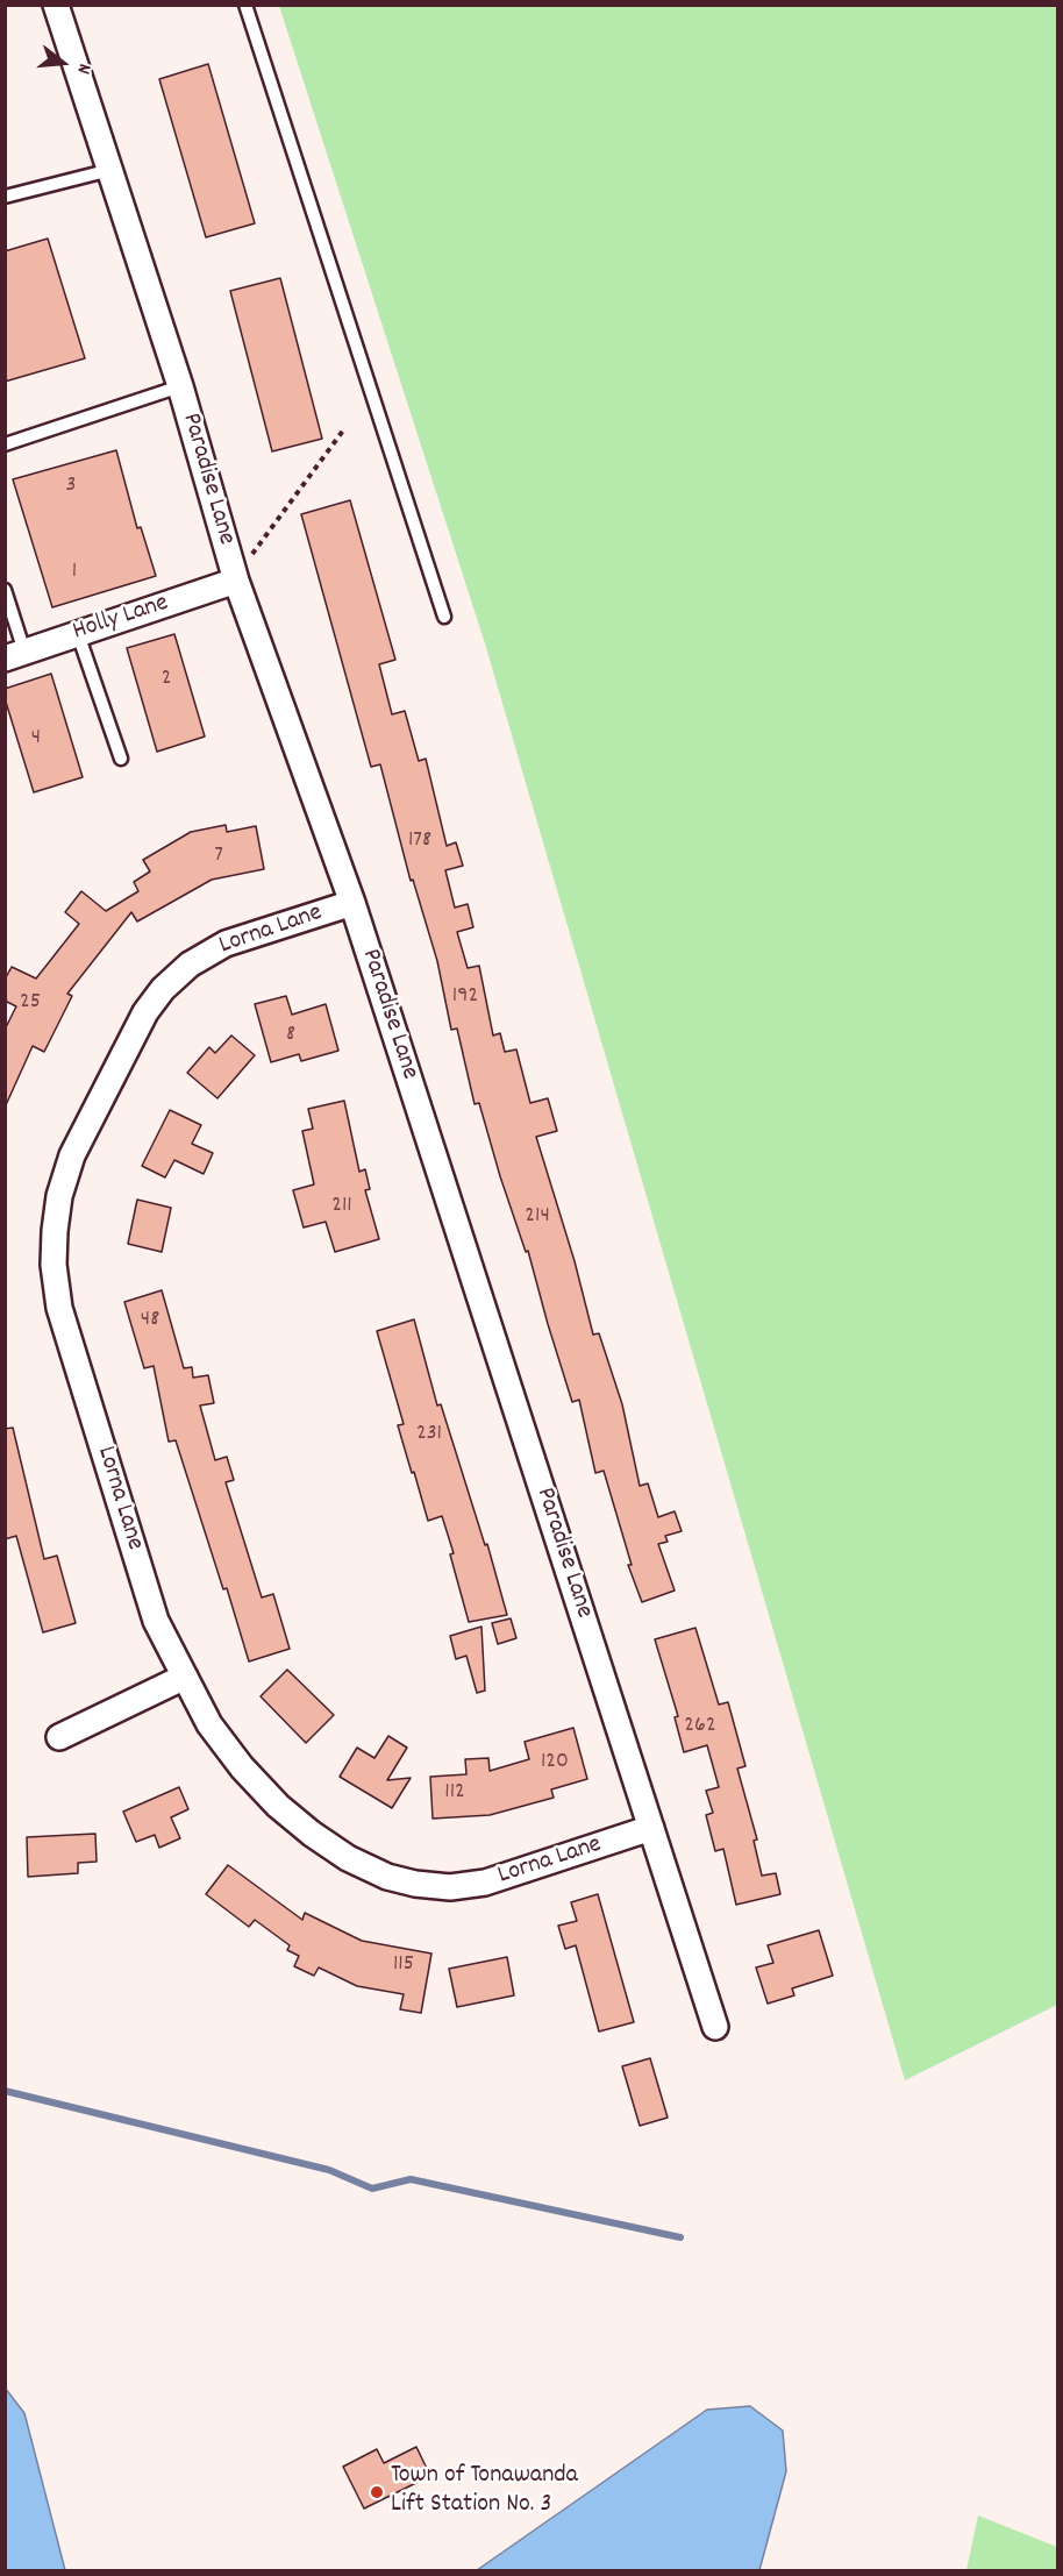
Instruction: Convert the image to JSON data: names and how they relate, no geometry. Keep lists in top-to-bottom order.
{
  "streets": {
    "street": ["Paradise Lane", "Holly Lane", "Lorna Lane"]
  },
  "crossings": [
    ["Paradise Lane", "Holly Lane"],
    ["Paradise Lane", "Lorna Lane"]
  ],
  "places": ["Town of Tonawanda Lift Station No. 3"],
  "house_numbers": [
    "3",
    "1",
    "2",
    "4",
    "178",
    "7",
    "192",
    "25",
    "8",
    "211",
    "214",
    "48",
    "231",
    "262",
    "120",
    "112",
    "115"
  ],
  "north": "right"
}
